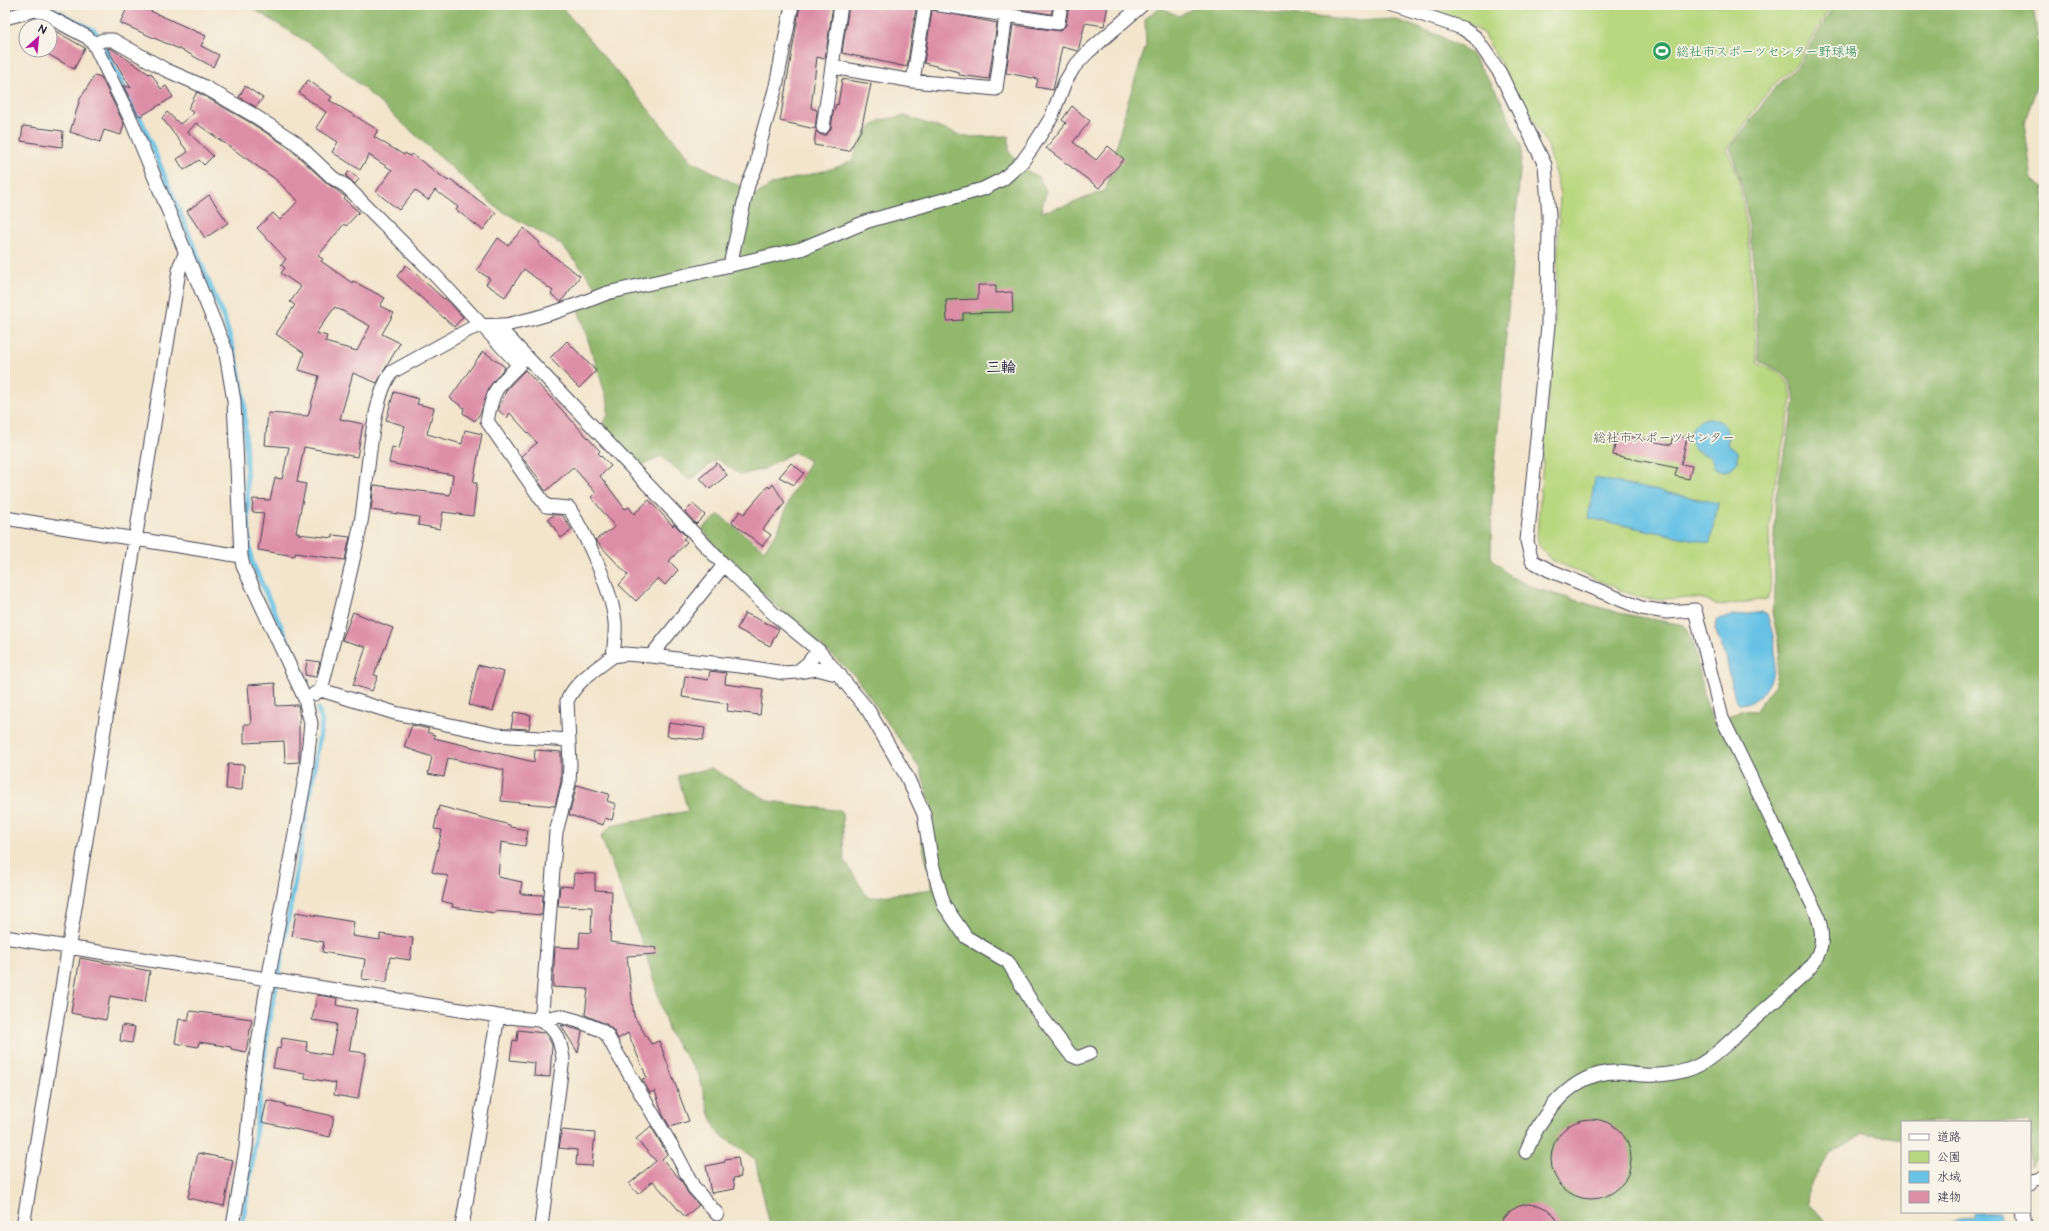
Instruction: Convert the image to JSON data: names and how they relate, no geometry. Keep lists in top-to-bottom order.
{
  "districts": ["三輪"],
  "parks": ["総社市スポーツセンター"],
  "places": {
    "sports": ["総社市スポーツセンター野球場"]
  },
  "legend": [
    "道路",
    "公園",
    "水域",
    "建物"
  ],
  "north": "top right"
}
